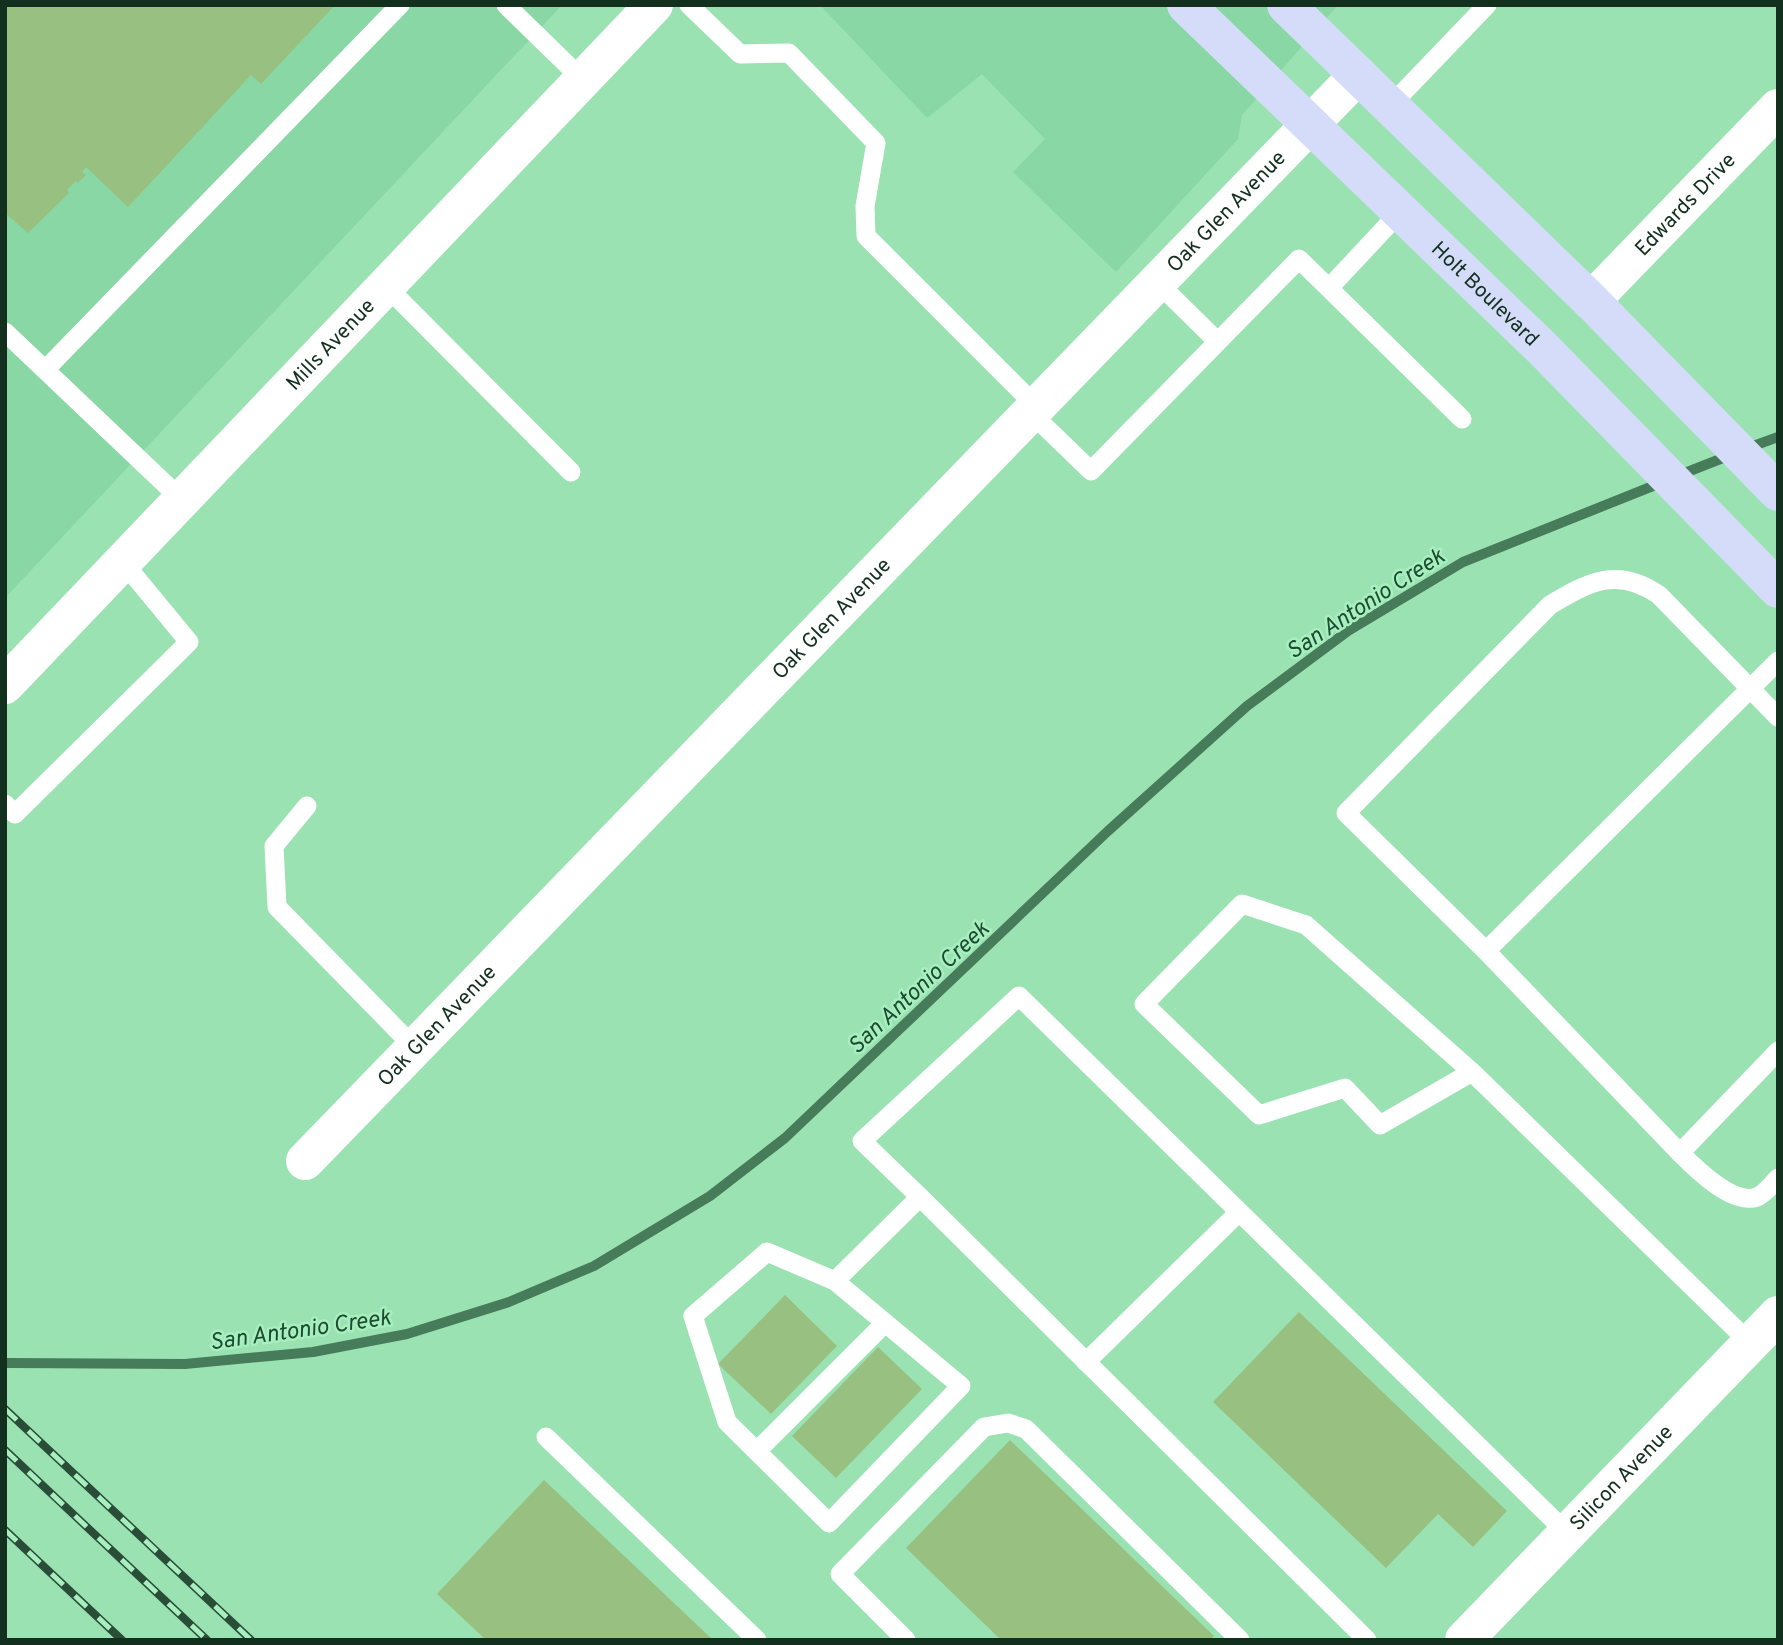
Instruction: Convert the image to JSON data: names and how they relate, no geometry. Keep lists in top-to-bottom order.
{
  "streets": {
    "main road": ["Holt Boulevard"],
    "street": [
      "Edwards Drive",
      "Oak Glen Avenue",
      "Mills Avenue",
      "Silicon Avenue"
    ]
  },
  "crossings": [
    ["Oak Glen Avenue", "Holt Boulevard"]
  ],
  "water": ["San Antonio Creek"]
}
